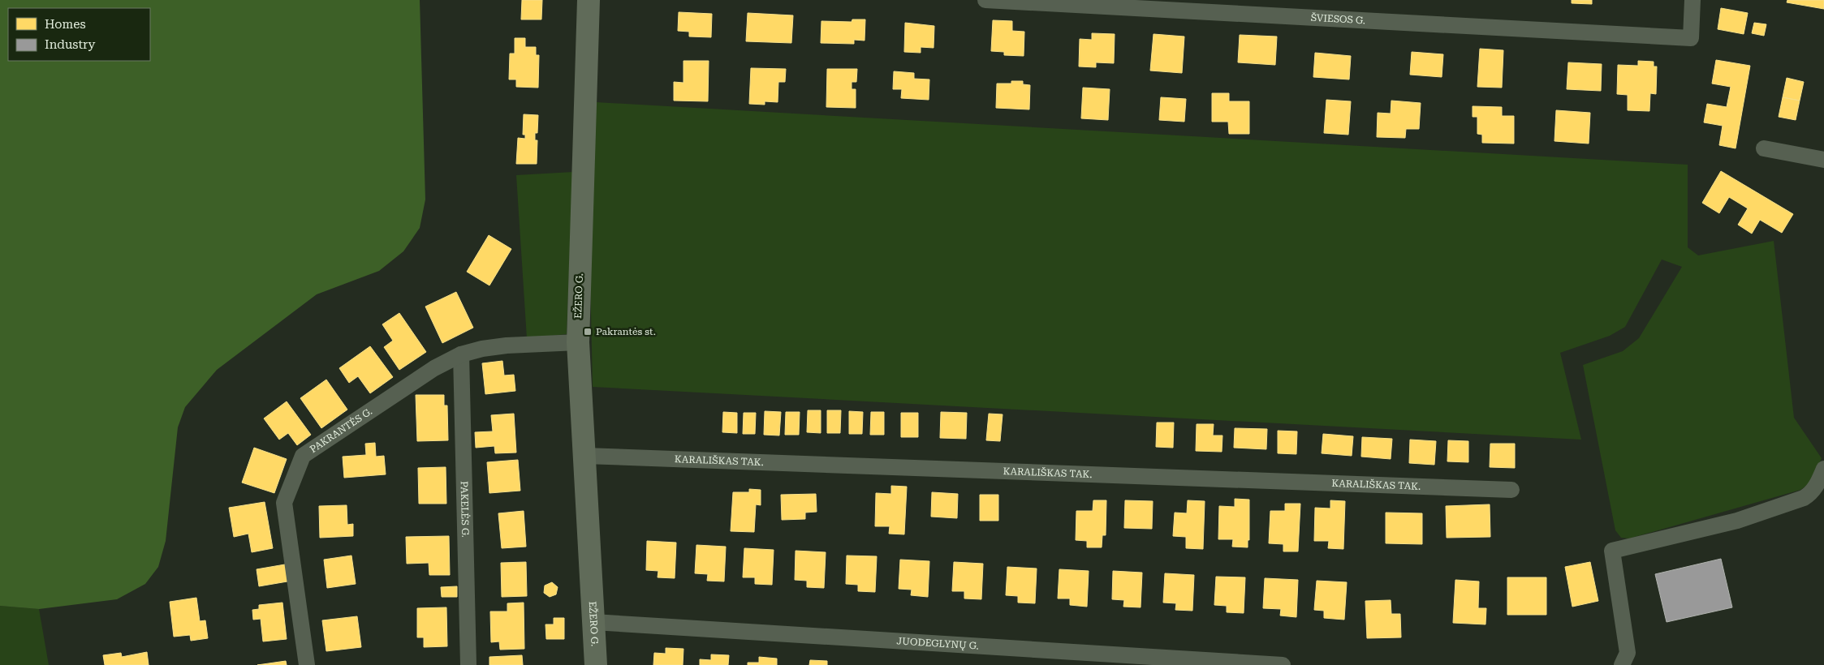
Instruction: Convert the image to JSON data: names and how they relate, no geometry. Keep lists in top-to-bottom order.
{
  "streets": {
    "main road": ["EŽERO G."],
    "street": [
      "ŠVIESOS G.",
      "PAKRANTĖS G.",
      "KARALIŠKAS TAK.",
      "PAKELĖS G.",
      "JUODEGLYNŲ G."
    ]
  },
  "crossings": [
    ["EŽERO G.", "PAKRANTĖS G."],
    ["EŽERO G.", "KARALIŠKAS TAK."],
    ["EŽERO G.", "JUODEGLYNŲ G."],
    ["PAKRANTĖS G.", "PAKELĖS G."]
  ],
  "places": {
    "transit": ["Pakrantės st."]
  },
  "legend": ["Homes", "Industry"]
}
